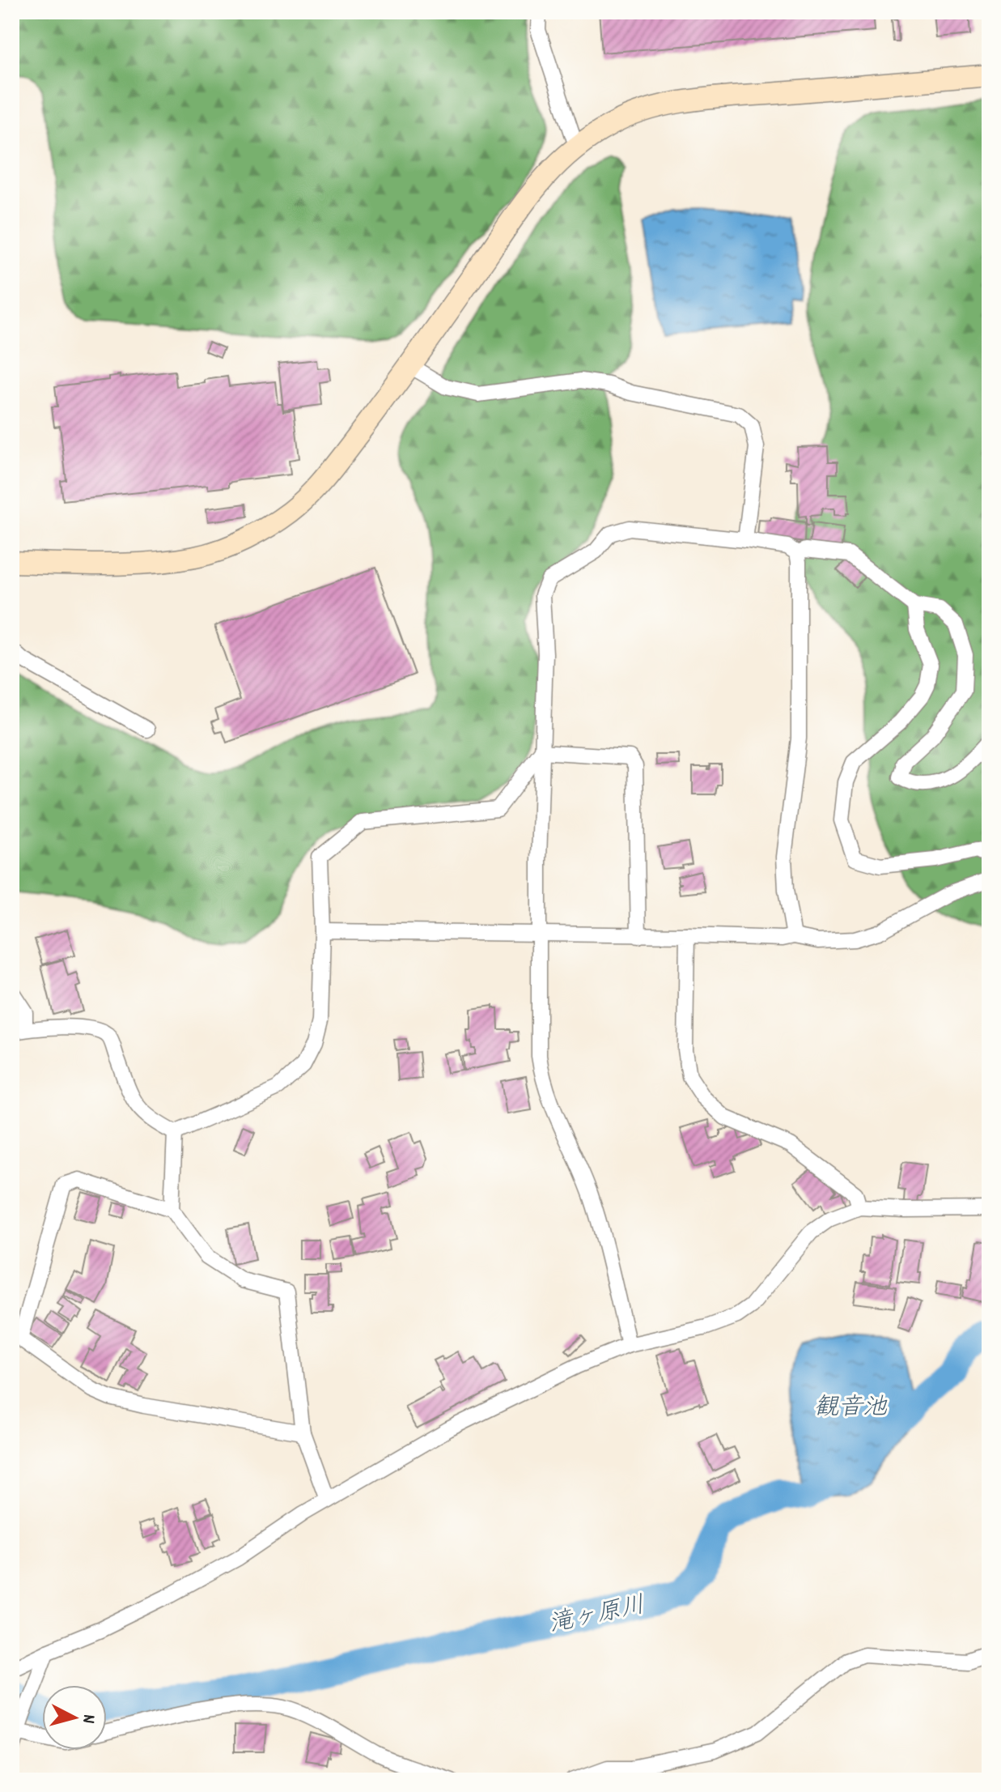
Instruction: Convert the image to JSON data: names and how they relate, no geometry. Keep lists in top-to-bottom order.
{
  "water": ["観音池", "滝ヶ原川"],
  "north": "right"
}
